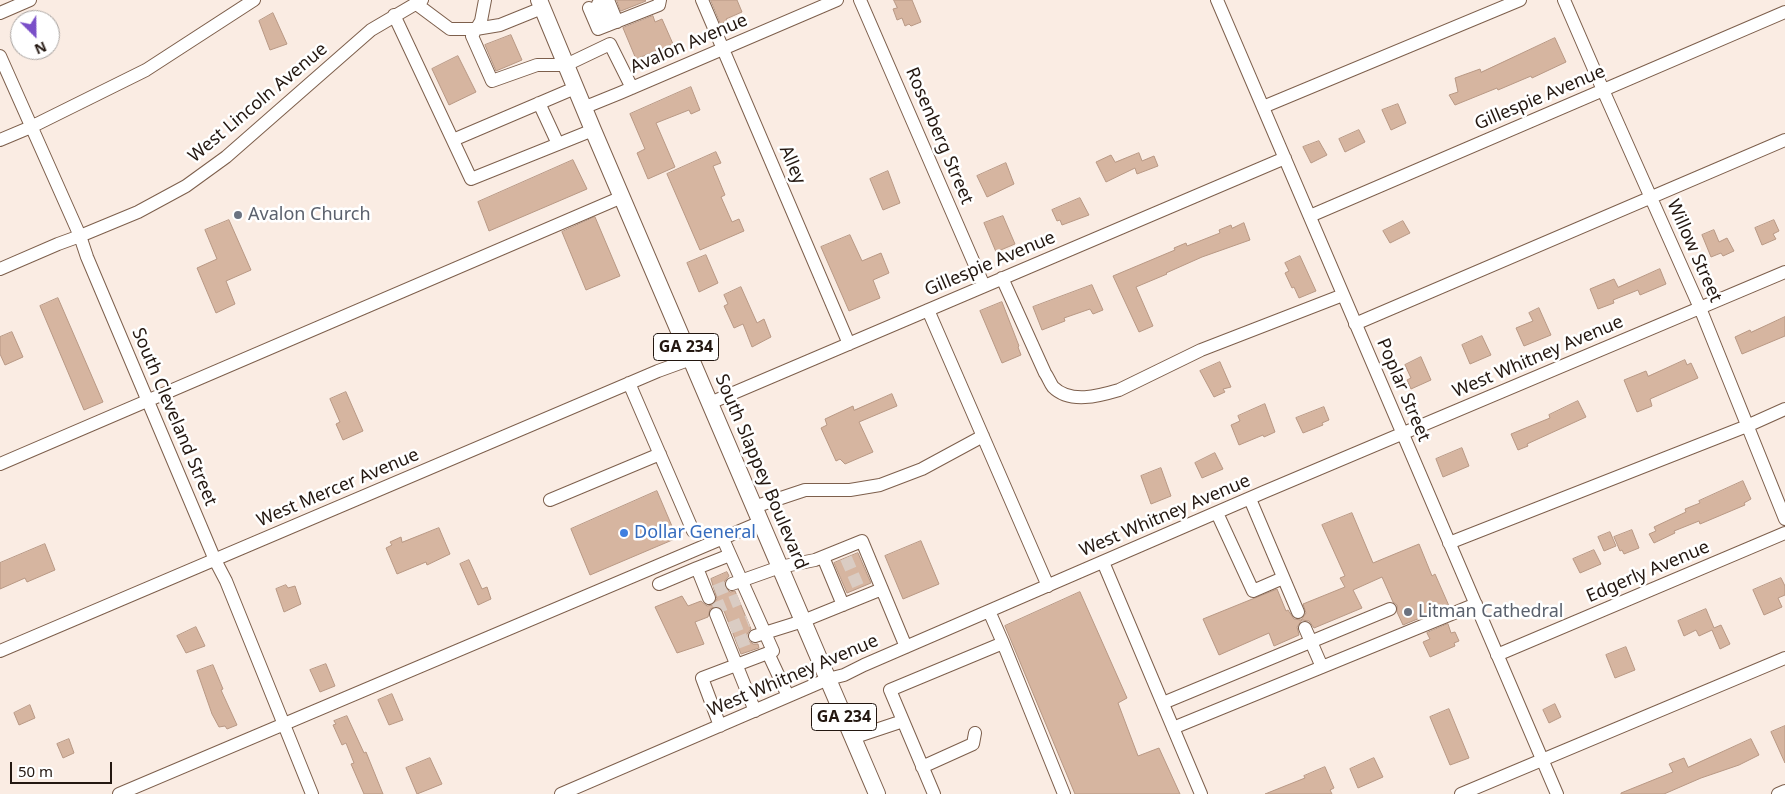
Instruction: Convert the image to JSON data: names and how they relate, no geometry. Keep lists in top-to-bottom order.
{
  "streets": {
    "main road": ["GA 234", "South Slappey Boulevard"],
    "street": [
      "Avalon Avenue",
      "Gillespie Avenue",
      "West Lincoln Avenue",
      "Rosenberg Street",
      "Alley",
      "Willow Street",
      "West Whitney Avenue",
      "Poplar Street",
      "South Cleveland Street",
      "West Mercer Avenue",
      "Edgerly Avenue"
    ]
  },
  "crossings": [
    ["Avalon Avenue", "Alley"],
    ["Avalon Avenue", "South Slappey Boulevard"],
    ["Gillespie Avenue", "Rosenberg Street"],
    ["Gillespie Avenue", "Alley"],
    ["Gillespie Avenue", "Willow Street"],
    ["Gillespie Avenue", "Poplar Street"],
    ["Gillespie Avenue", "South Slappey Boulevard"],
    ["West Lincoln Avenue", "South Cleveland Street"],
    ["Willow Street", "West Whitney Avenue"],
    ["West Whitney Avenue", "Poplar Street"],
    ["West Whitney Avenue", "South Slappey Boulevard"],
    ["Poplar Street", "Edgerly Avenue"],
    ["South Cleveland Street", "West Mercer Avenue"],
    ["South Slappey Boulevard", "West Mercer Avenue"]
  ],
  "places": ["Avalon Church", "Dollar General", "Litman Cathedral"],
  "scale_bar": "50 m",
  "north": "bottom right"
}
